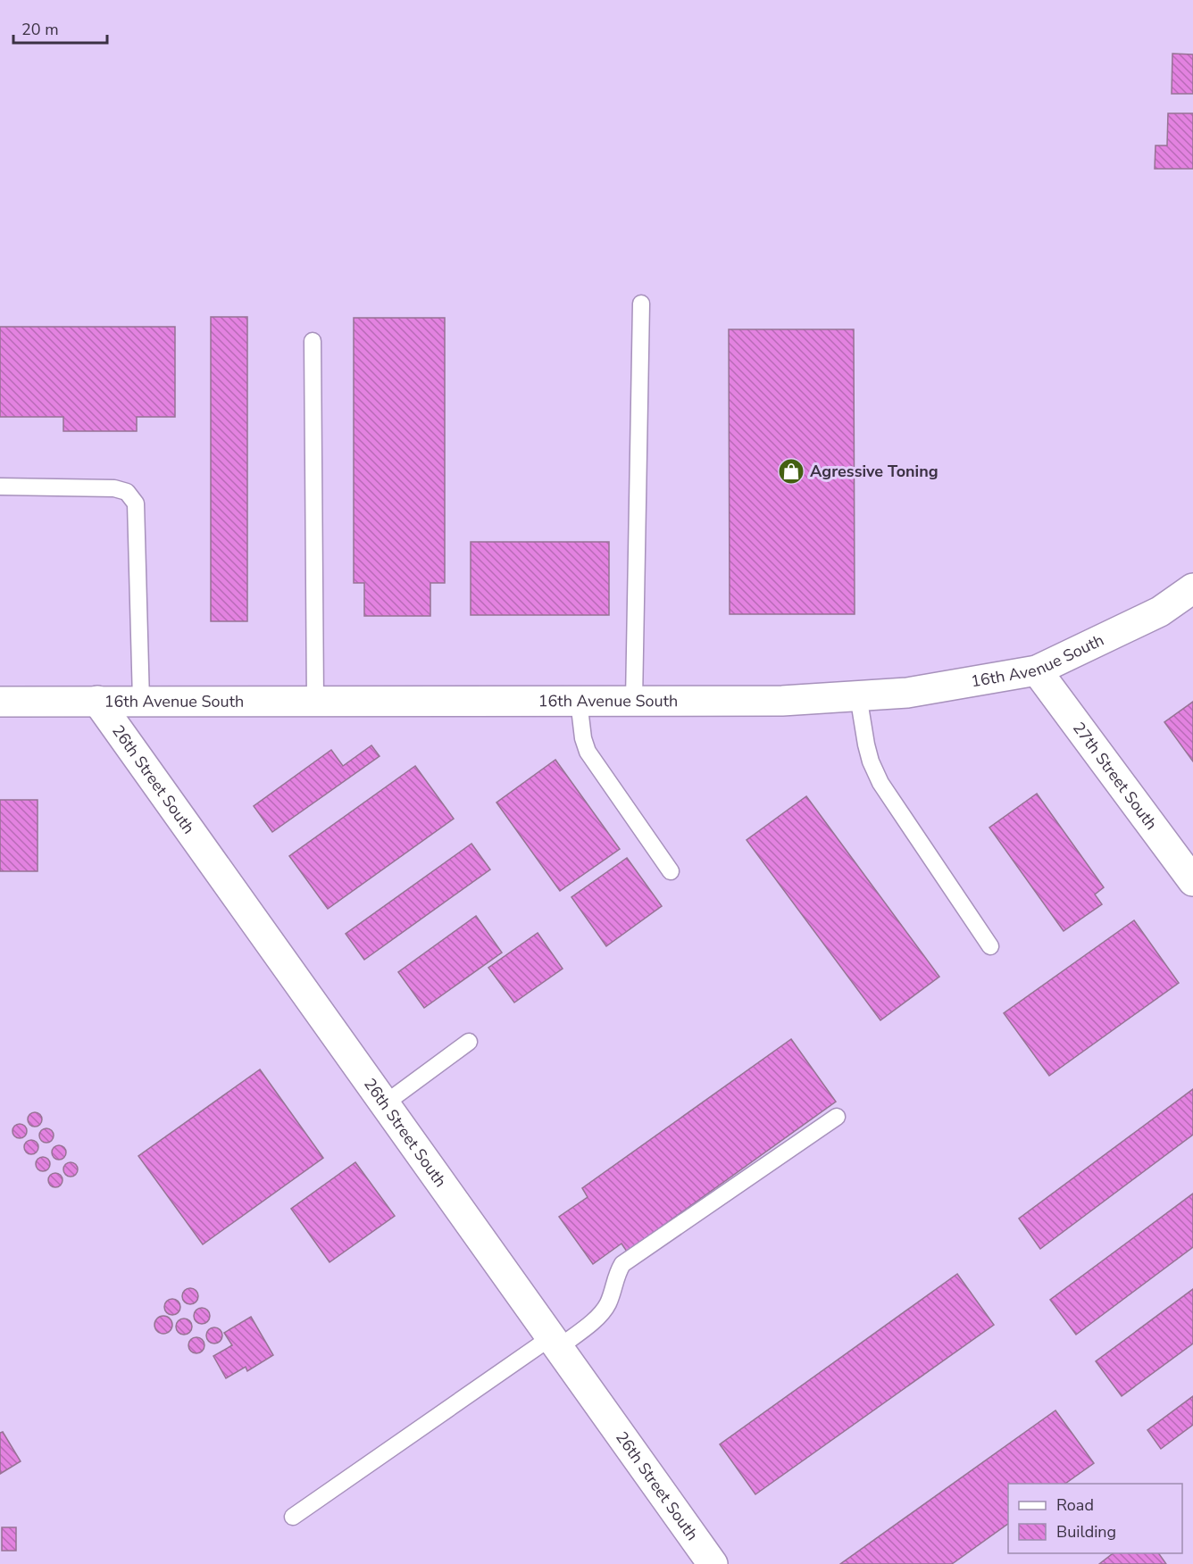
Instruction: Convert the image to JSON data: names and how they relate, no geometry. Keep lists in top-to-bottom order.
{
  "streets": {
    "street": ["16th Avenue South", "27th Street South", "26th Street South"]
  },
  "crossings": [
    ["16th Avenue South", "27th Street South"],
    ["16th Avenue South", "26th Street South"]
  ],
  "places": {
    "shop": ["Agressive Toning"]
  },
  "legend": ["Road", "Building"],
  "scale_bar": "20 m"
}
